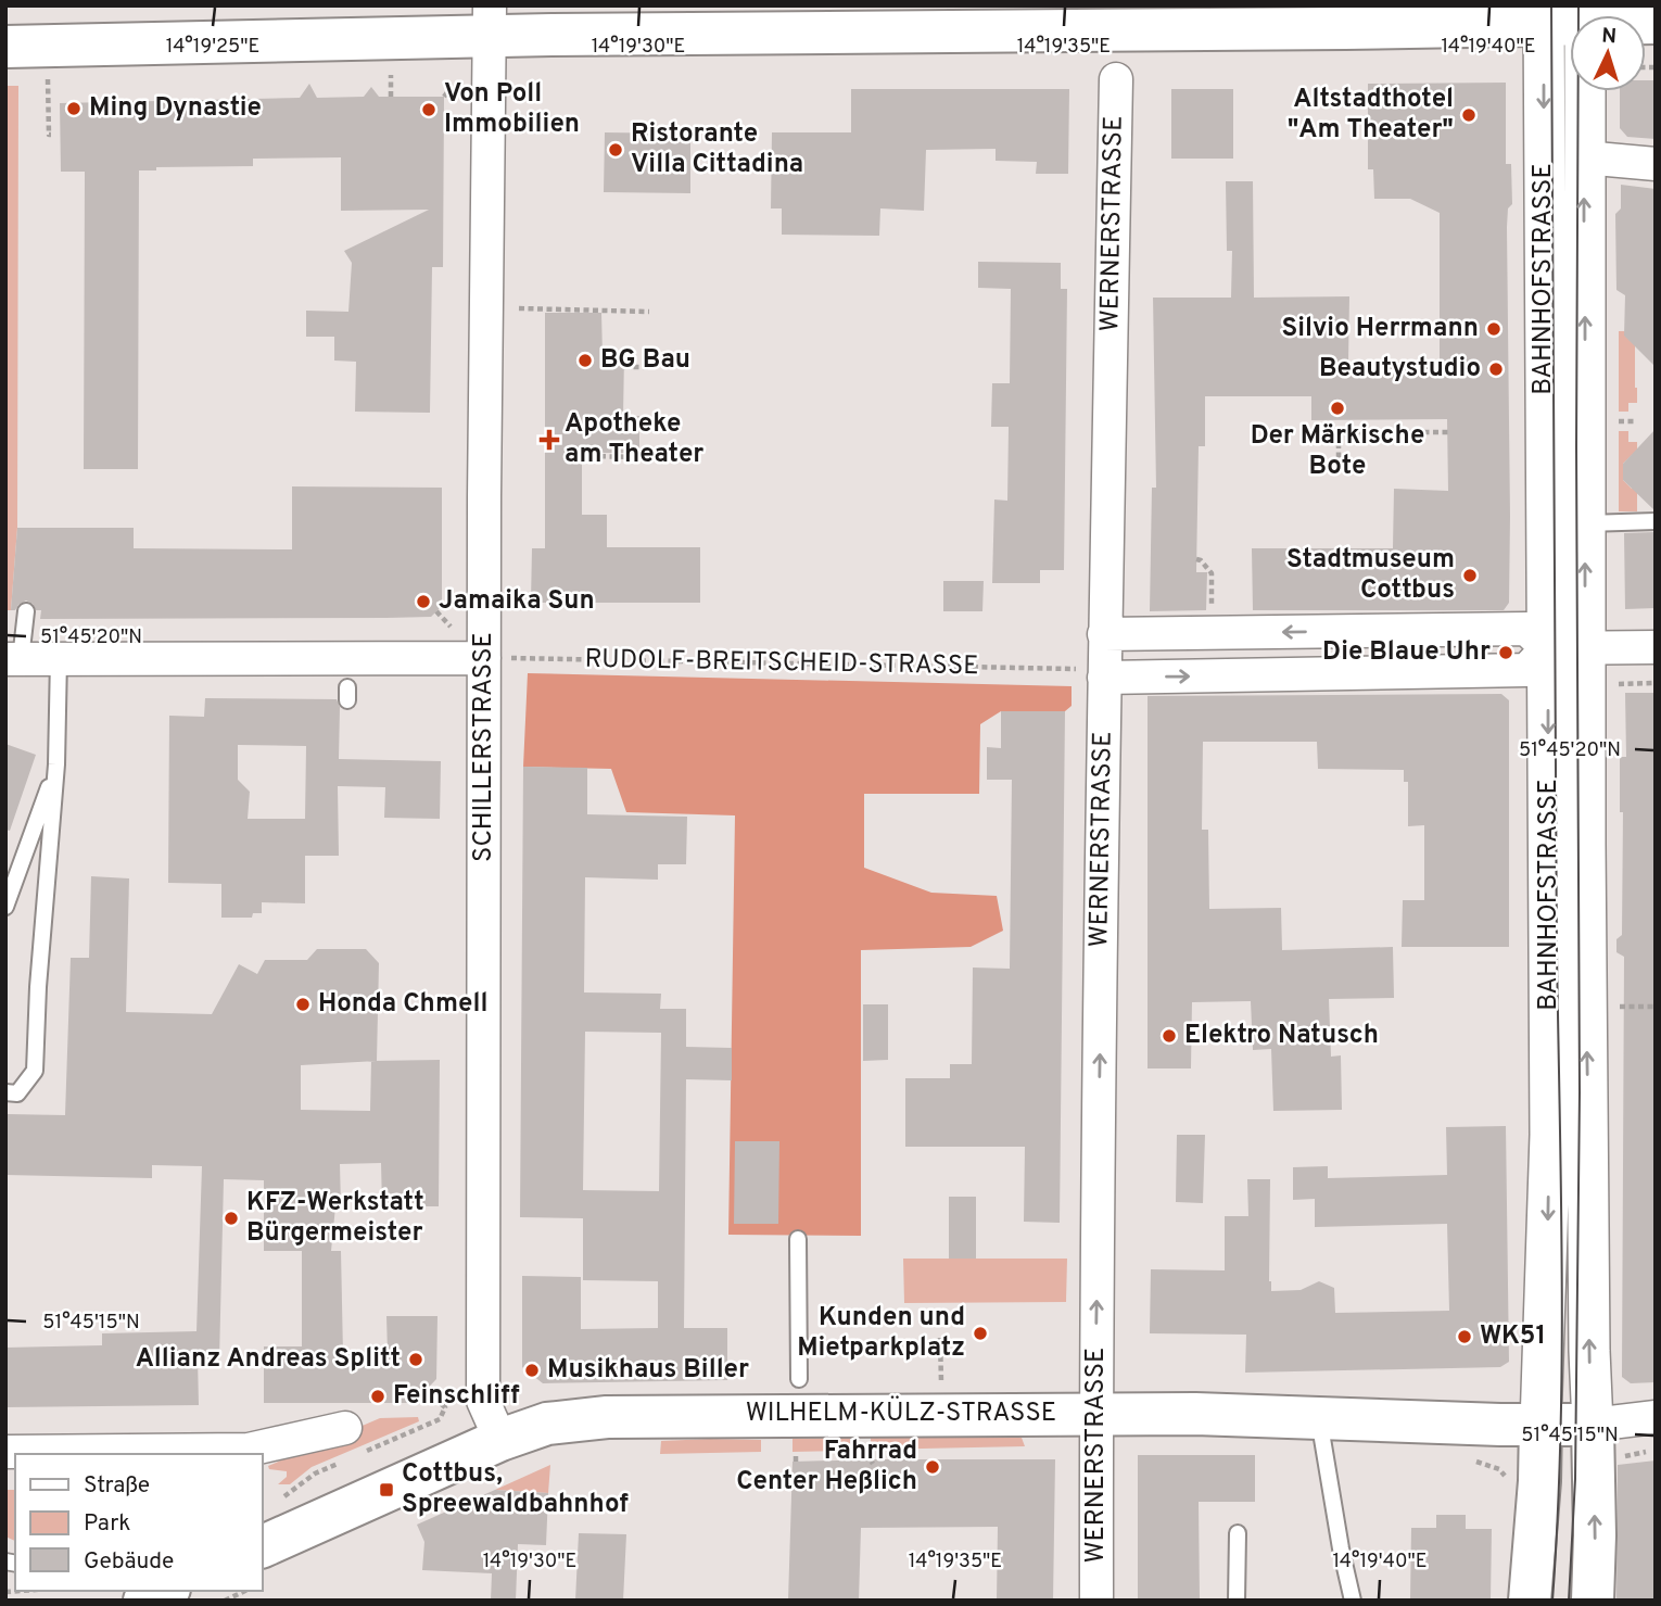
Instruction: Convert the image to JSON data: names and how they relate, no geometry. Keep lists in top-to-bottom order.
{
  "streets": {
    "main road": ["BAHNHOFSTRASSE", "WILHELM-KÜLZ-STRASSE"],
    "street": ["WERNERSTRASSE", "SCHILLERSTRASSE"],
    "path": ["RUDOLF-BREITSCHEID-STRASSE"]
  },
  "crossings": [
    ["WERNERSTRASSE", "RUDOLF-BREITSCHEID-STRASSE"],
    ["WERNERSTRASSE", "WILHELM-KÜLZ-STRASSE"],
    ["BAHNHOFSTRASSE", "WILHELM-KÜLZ-STRASSE"],
    ["RUDOLF-BREITSCHEID-STRASSE", "SCHILLERSTRASSE"],
    ["SCHILLERSTRASSE", "WILHELM-KÜLZ-STRASSE"]
  ],
  "one_way": ["WERNERSTRASSE"],
  "places": {
    "other": [
      "Ming Dynastie",
      "Von Poll Immobilien",
      "Altstadthotel \"Am Theater\"",
      "Ristorante Villa Cittadina",
      "Silvio Herrmann",
      "BG Bau",
      "Beautystudio",
      "Der Märkische Bote",
      "Stadtmuseum Cottbus",
      "Jamaika Sun",
      "Die Blaue Uhr",
      "Honda Chmell",
      "Elektro Natusch",
      "KFZ-Werkstatt Bürgermeister",
      "Kunden und Mietparkplatz",
      "WK51",
      "Allianz Andreas Splitt",
      "Musikhaus Biller",
      "Feinschliff",
      "Fahrrad Center Heßlich"
    ],
    "health": ["Apotheke am Theater"],
    "transit": ["Cottbus, Spreewaldbahnhof"]
  },
  "legend": ["Straße", "Park", "Gebäude"],
  "north": "top",
  "coordinates": [
    "14°19'25\"E",
    "14°19'30\"E",
    "14°19'35\"E",
    "14°19'40\"E",
    "51°45'20\"N",
    "51°45'15\"N"
  ]
}
